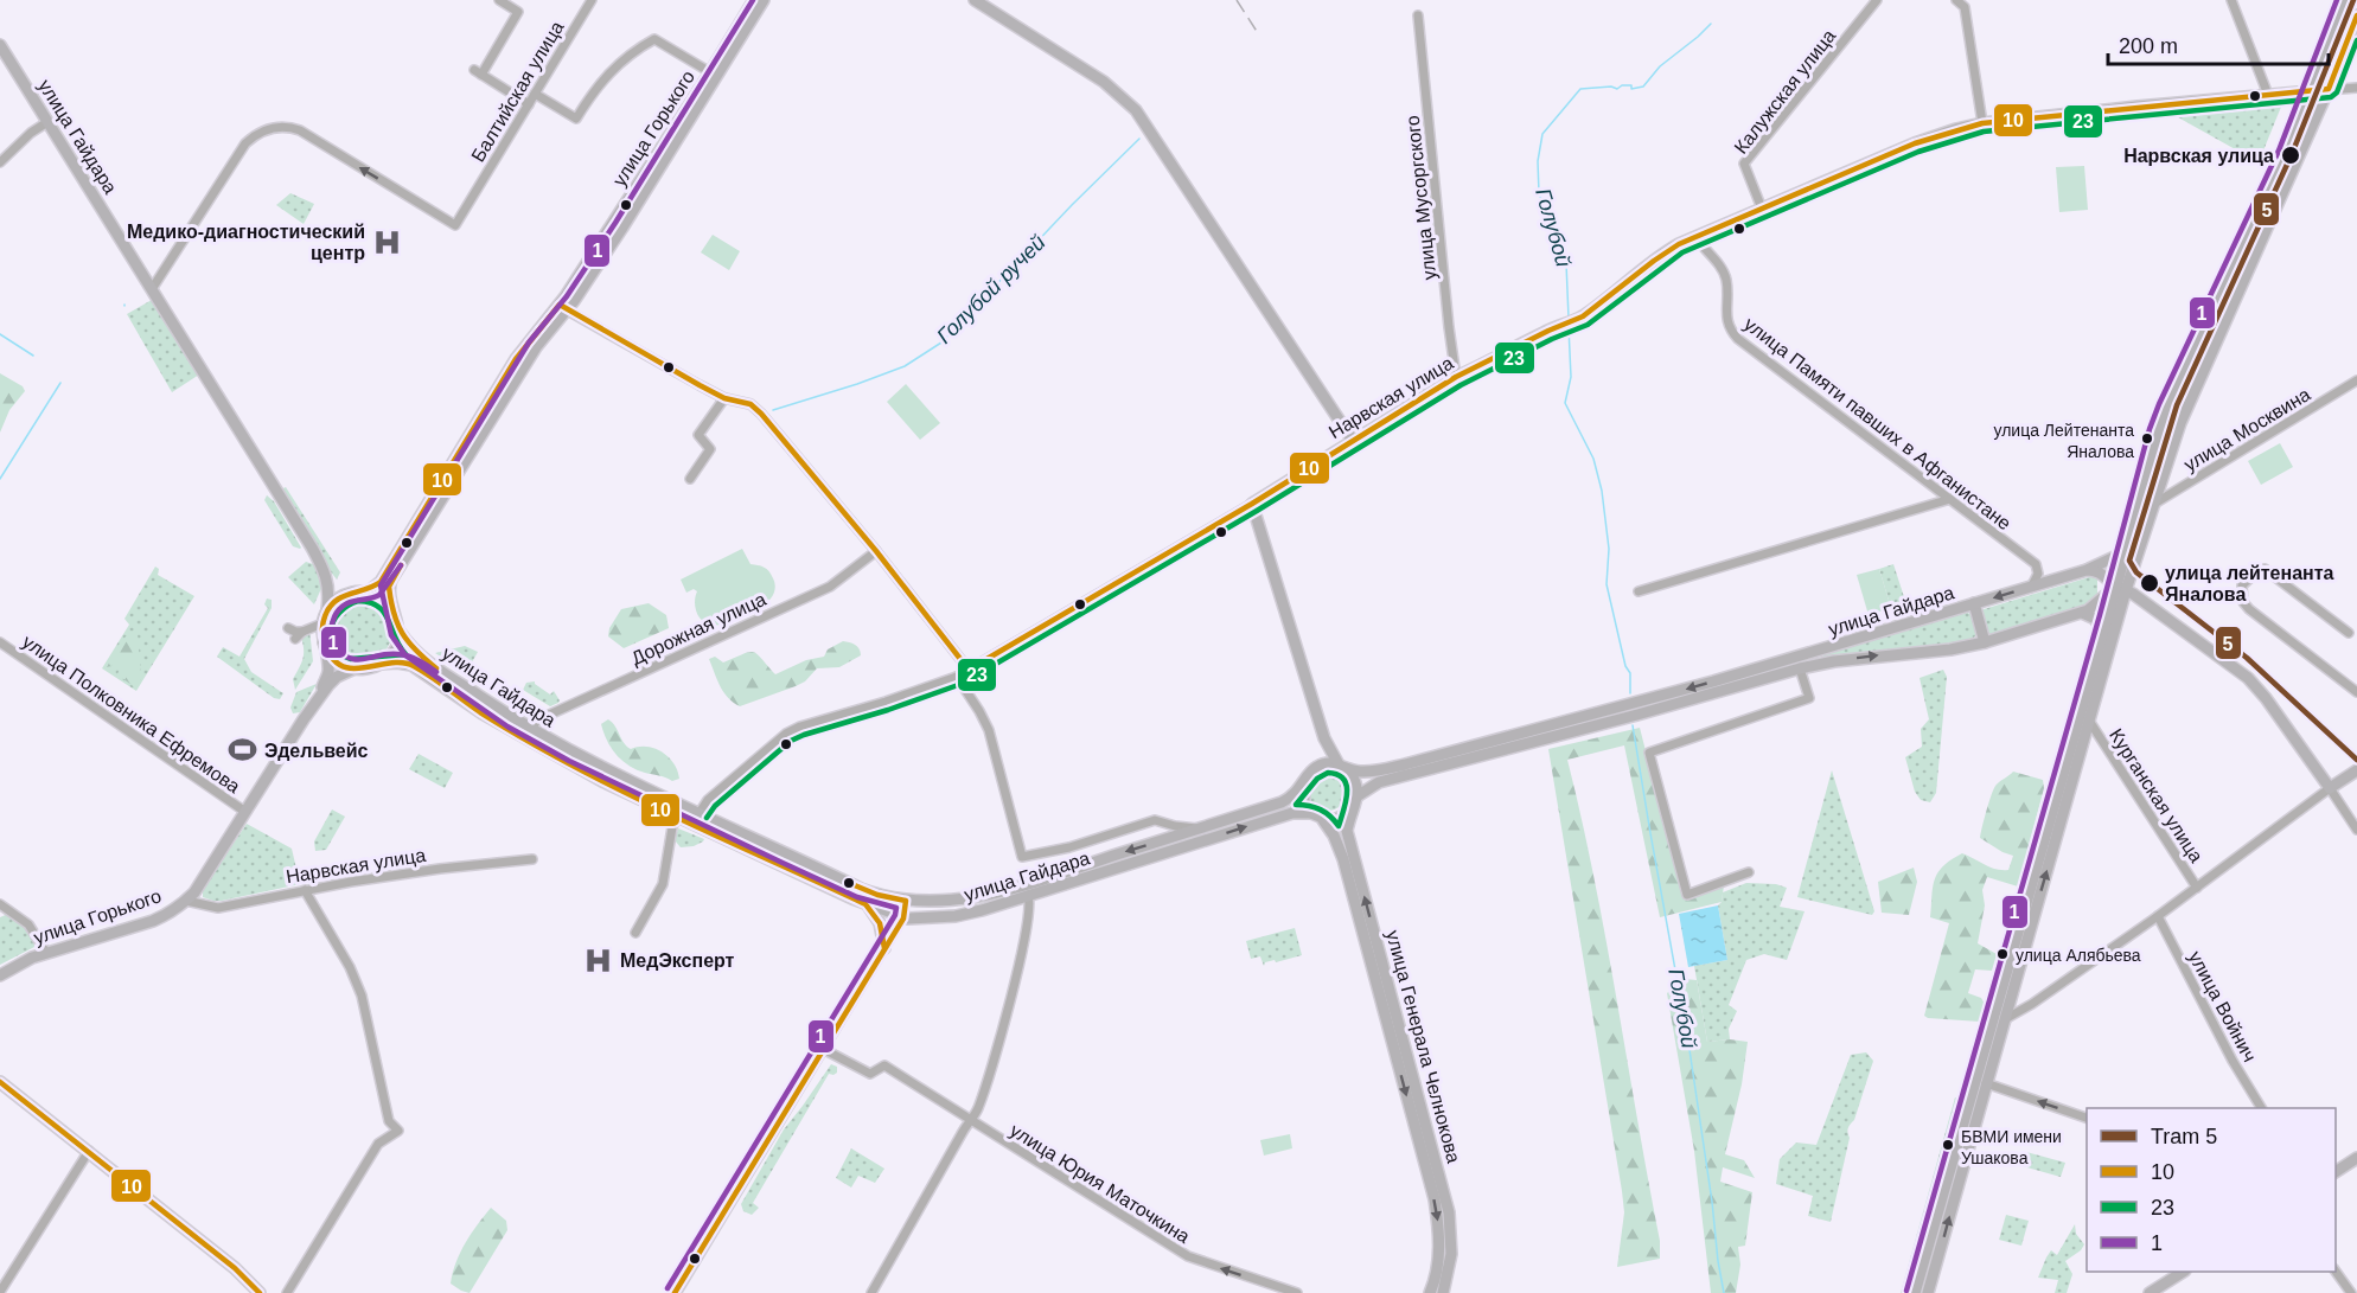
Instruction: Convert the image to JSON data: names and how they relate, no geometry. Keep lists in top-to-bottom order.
{
  "streets": {
    "main road": [
      "улица Горького",
      "улица Гайдара",
      "Нарвская улица",
      "улица Генерала Челнокова"
    ],
    "street": [
      "Балтийская улица",
      "Калужская улица",
      "улица Мусоргского",
      "улица Памяти павших в Афганистане",
      "улица Москвина",
      "Дорожная улица",
      "улица Полковника Ефремова",
      "Курганская улица",
      "улица Войнич",
      "улица Юрия Маточкина"
    ]
  },
  "crossings": [
    ["Балтийская улица", "улица Гайдара"],
    ["Калужская улица", "Нарвская улица"],
    ["улица Горького", "улица Гайдара"],
    ["улица Горького", "Нарвская улица"],
    ["улица Горького", "улица Полковника Ефремова"],
    ["улица Гайдара", "Нарвская улица"],
    ["улица Гайдара", "улица Памяти павших в Афганистане"],
    ["улица Гайдара", "Дорожная улица"],
    ["улица Гайдара", "улица Генерала Челнокова"],
    ["улица Мусоргского", "Нарвская улица"],
    ["Нарвская улица", "улица Памяти павших в Афганистане"]
  ],
  "one_way": ["улица Юрия Маточкина"],
  "water": ["Голубой", "Голубой ручей"],
  "places": {
    "other": [
      "Нарвская улица",
      "улица Лейтенанта Яналова",
      "улица лейтенанта Яналова",
      "улица Алябьева",
      "БВМИ имени Ушакова"
    ],
    "hospital": ["Медико-диагностический центр", "МедЭксперт"],
    "sports": ["Эдельвейс"]
  },
  "lines": [
    "tram line 5",
    "transit line 1",
    "transit line 10",
    "transit line 23"
  ],
  "legend": [
    "Tram 5",
    "10",
    "23",
    "1"
  ],
  "scale_bar": "200 m"
}
